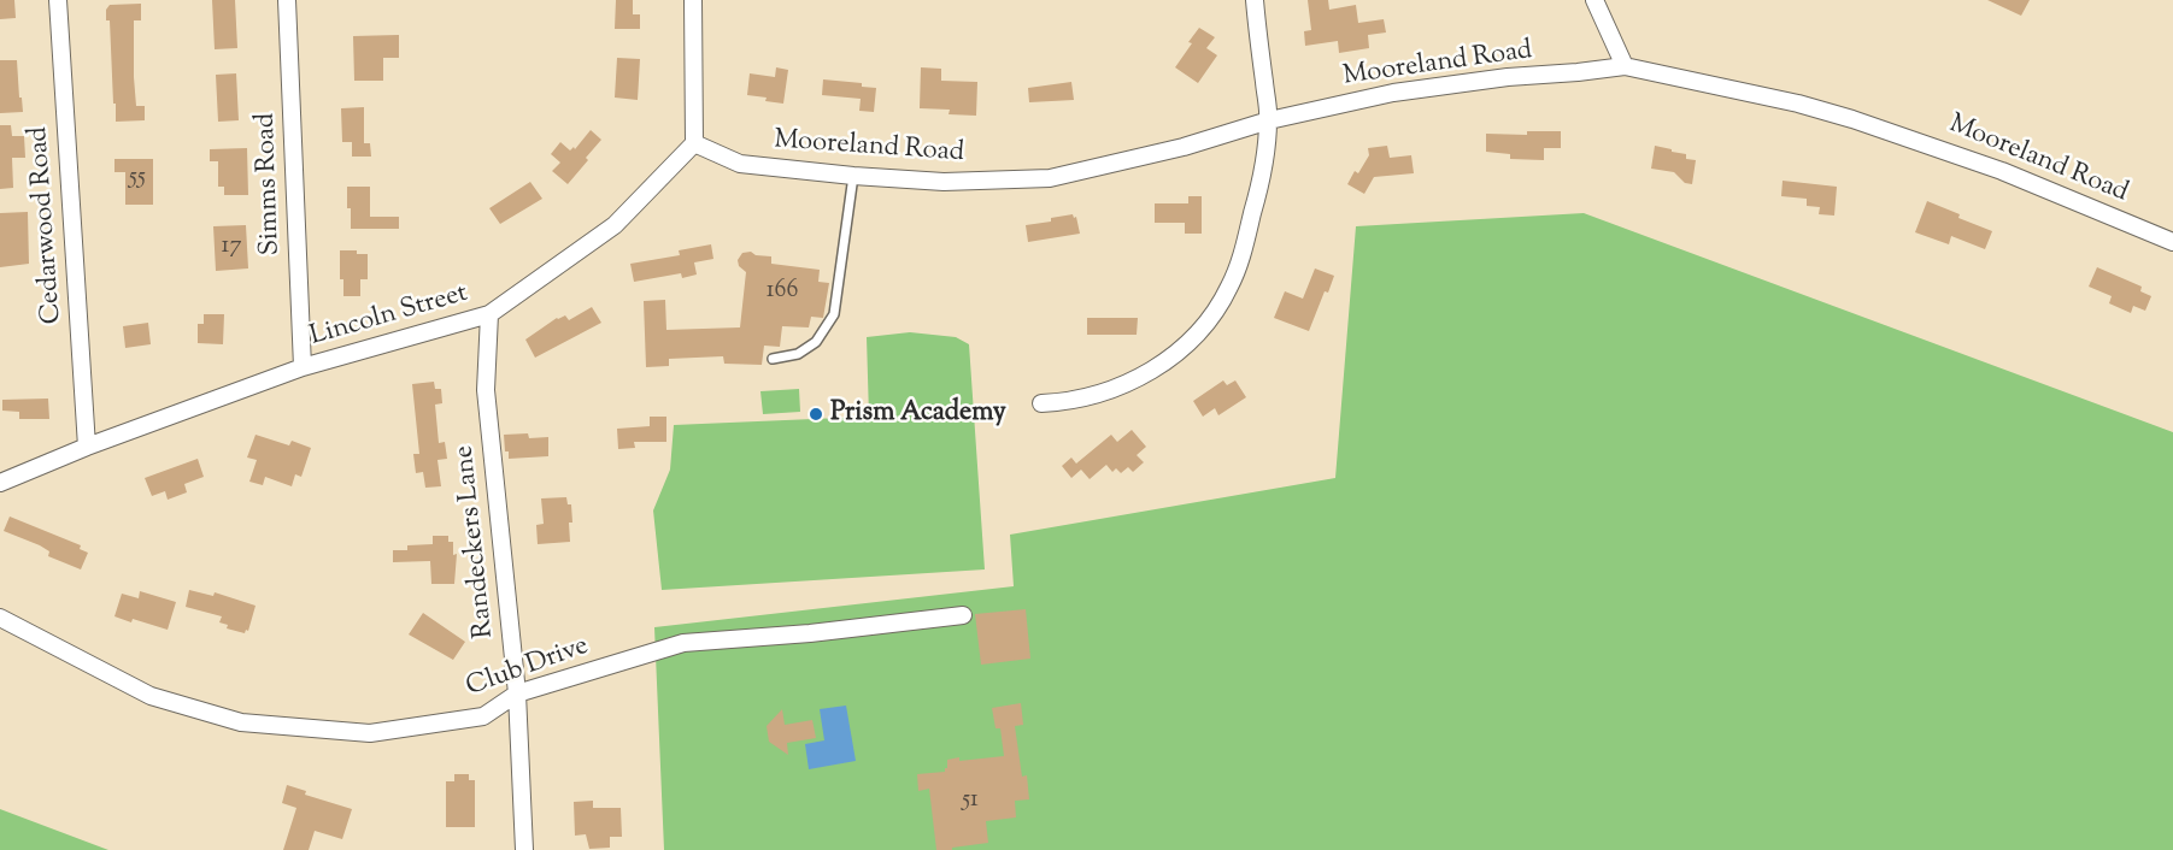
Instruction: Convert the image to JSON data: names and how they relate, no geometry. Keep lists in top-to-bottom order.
{
  "streets": {
    "street": [
      "Mooreland Road",
      "Simms Road",
      "Cedarwood Road",
      "Lincoln Street",
      "Randeckers Lane",
      "Club Drive"
    ]
  },
  "crossings": [
    ["Mooreland Road", "Lincoln Street"],
    ["Simms Road", "Lincoln Street"],
    ["Cedarwood Road", "Lincoln Street"],
    ["Lincoln Street", "Randeckers Lane"],
    ["Randeckers Lane", "Club Drive"]
  ],
  "places": ["Prism Academy"],
  "house_numbers": [
    "55",
    "17",
    "166",
    "51"
  ]
}
